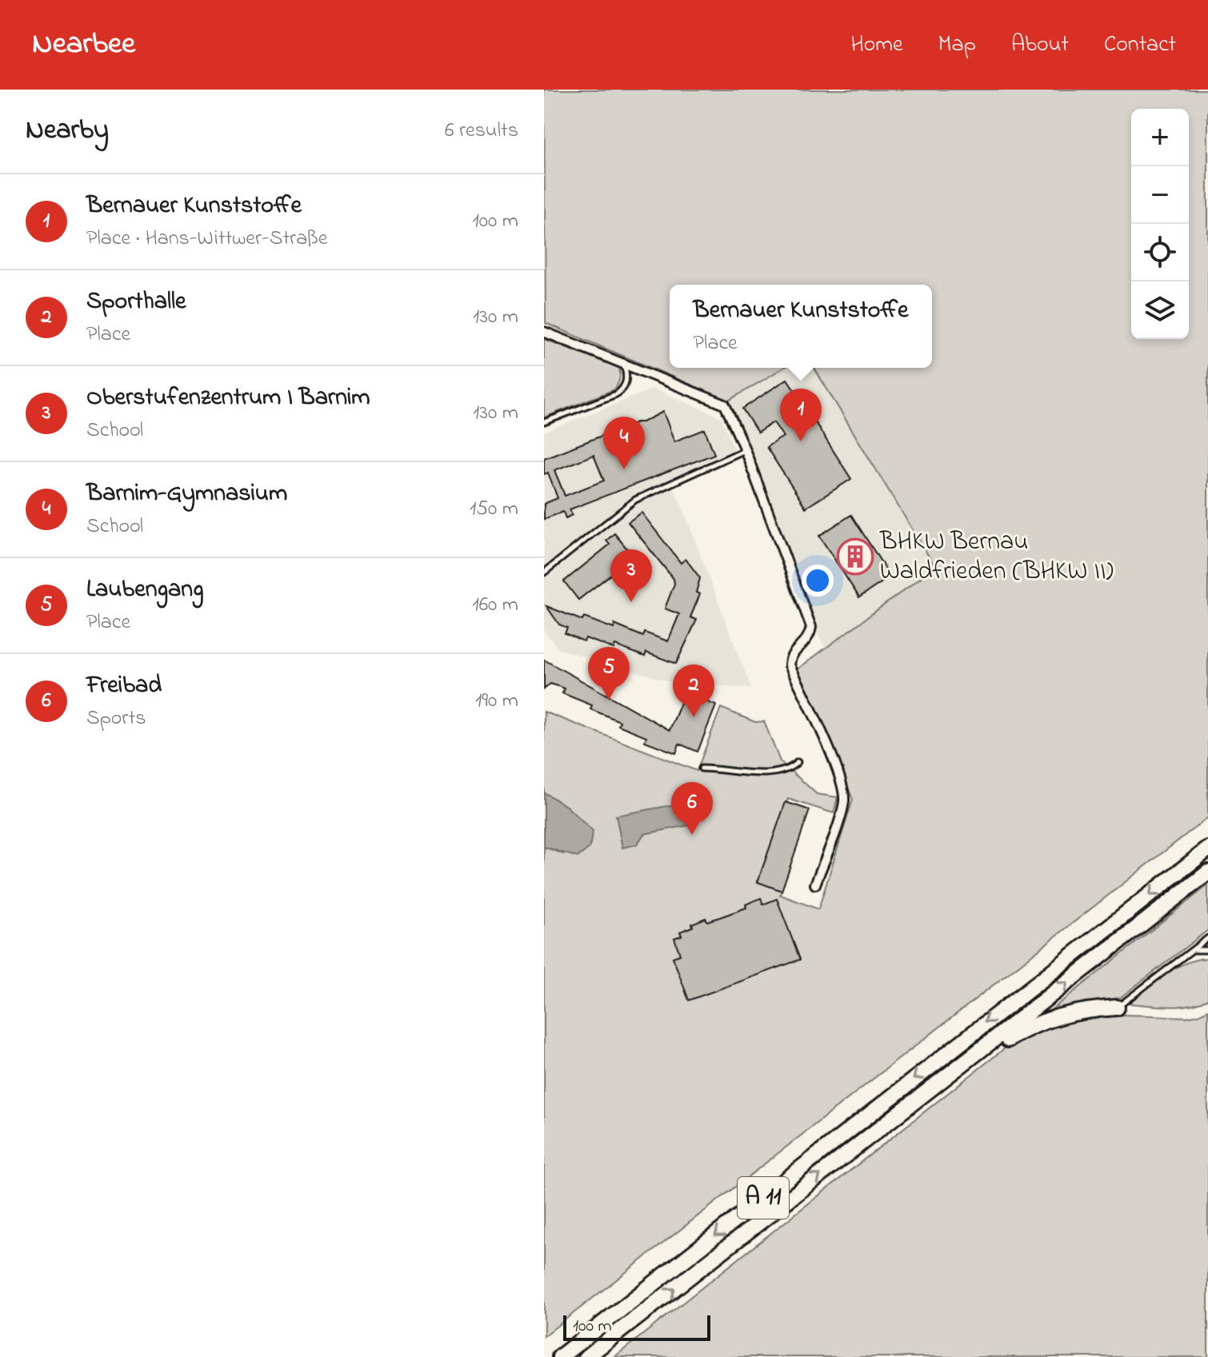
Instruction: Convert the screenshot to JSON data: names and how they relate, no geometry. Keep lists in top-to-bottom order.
{
  "streets": {
    "highway": ["A 11"]
  },
  "places": {
    "building": ["BHKW Bernau Waldfrieden (BHKW II)"]
  },
  "scale_bar": "100 m",
  "page": {
    "header": "Nearbee",
    "nav": [
      "Home",
      "Map",
      "About",
      "Contact"
    ],
    "heading": ["Nearby", "6 results"],
    "map_buttons": ["+", "−"],
    "list": [
      {
        "mark": "1",
        "name": "Bernauer Kunststoffe",
        "note": "Place · Hans-Wittwer-Straße",
        "value": "100 m"
      },
      {
        "mark": "2",
        "name": "Sporthalle",
        "note": "Place",
        "value": "130 m"
      },
      {
        "mark": "3",
        "name": "Oberstufenzentrum I Barnim",
        "note": "School",
        "value": "130 m"
      },
      {
        "mark": "4",
        "name": "Barnim-Gymnasium",
        "note": "School",
        "value": "150 m"
      },
      {
        "mark": "5",
        "name": "Laubengang",
        "note": "Place",
        "value": "160 m"
      },
      {
        "mark": "6",
        "name": "Freibad",
        "note": "Sports",
        "value": "190 m"
      }
    ],
    "popup": ["Bernauer Kunststoffe", "Place"],
    "pins": [
      "1",
      "4",
      "3",
      "5",
      "2",
      "6"
    ],
    "scale": "100 m"
  }
}
